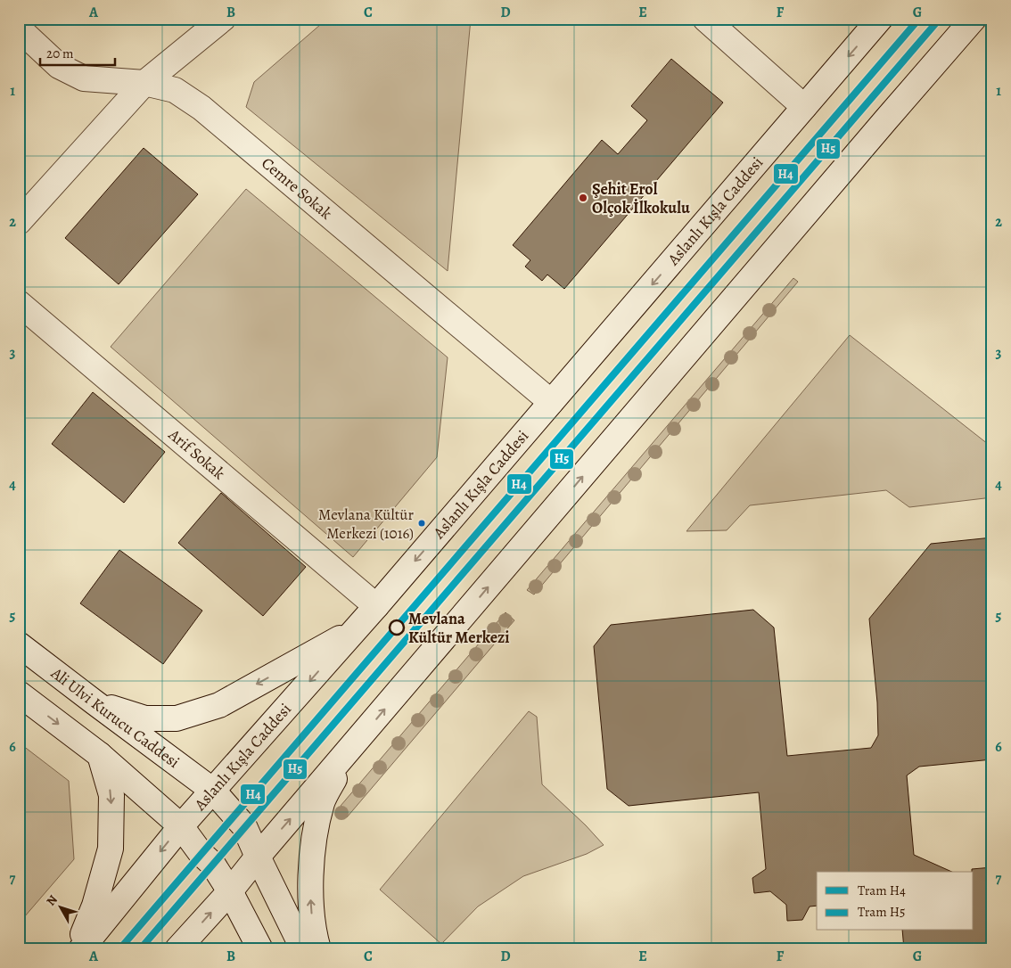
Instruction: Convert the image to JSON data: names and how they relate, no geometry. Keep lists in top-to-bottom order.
{
  "streets": {
    "main road": [
      "Cemre Sokak",
      "Aslanlı Kışla Caddesi",
      "Arif Sokak",
      "Ali Ulvi Kurucu Caddesi"
    ]
  },
  "crossings": [
    ["Cemre Sokak", "Aslanlı Kışla Caddesi"],
    ["Aslanlı Kışla Caddesi", "Arif Sokak"],
    ["Aslanlı Kışla Caddesi", "Ali Ulvi Kurucu Caddesi"]
  ],
  "places": ["Şehit Erol Olçok İlkokulu", "Mevlana Kültür Merkezi (1016)", "Mevlana Kültür Merkezi"],
  "lines": ["tram line H4", "tram line H5"],
  "legend": ["Tram H4", "Tram H5"],
  "scale_bar": "20 m",
  "north": "top left",
  "grid": {
    "columns": [
      "A",
      "B",
      "C",
      "D",
      "E",
      "F",
      "G"
    ],
    "rows": [
      "1",
      "2",
      "3",
      "4",
      "5",
      "6",
      "7"
    ]
  }
}
